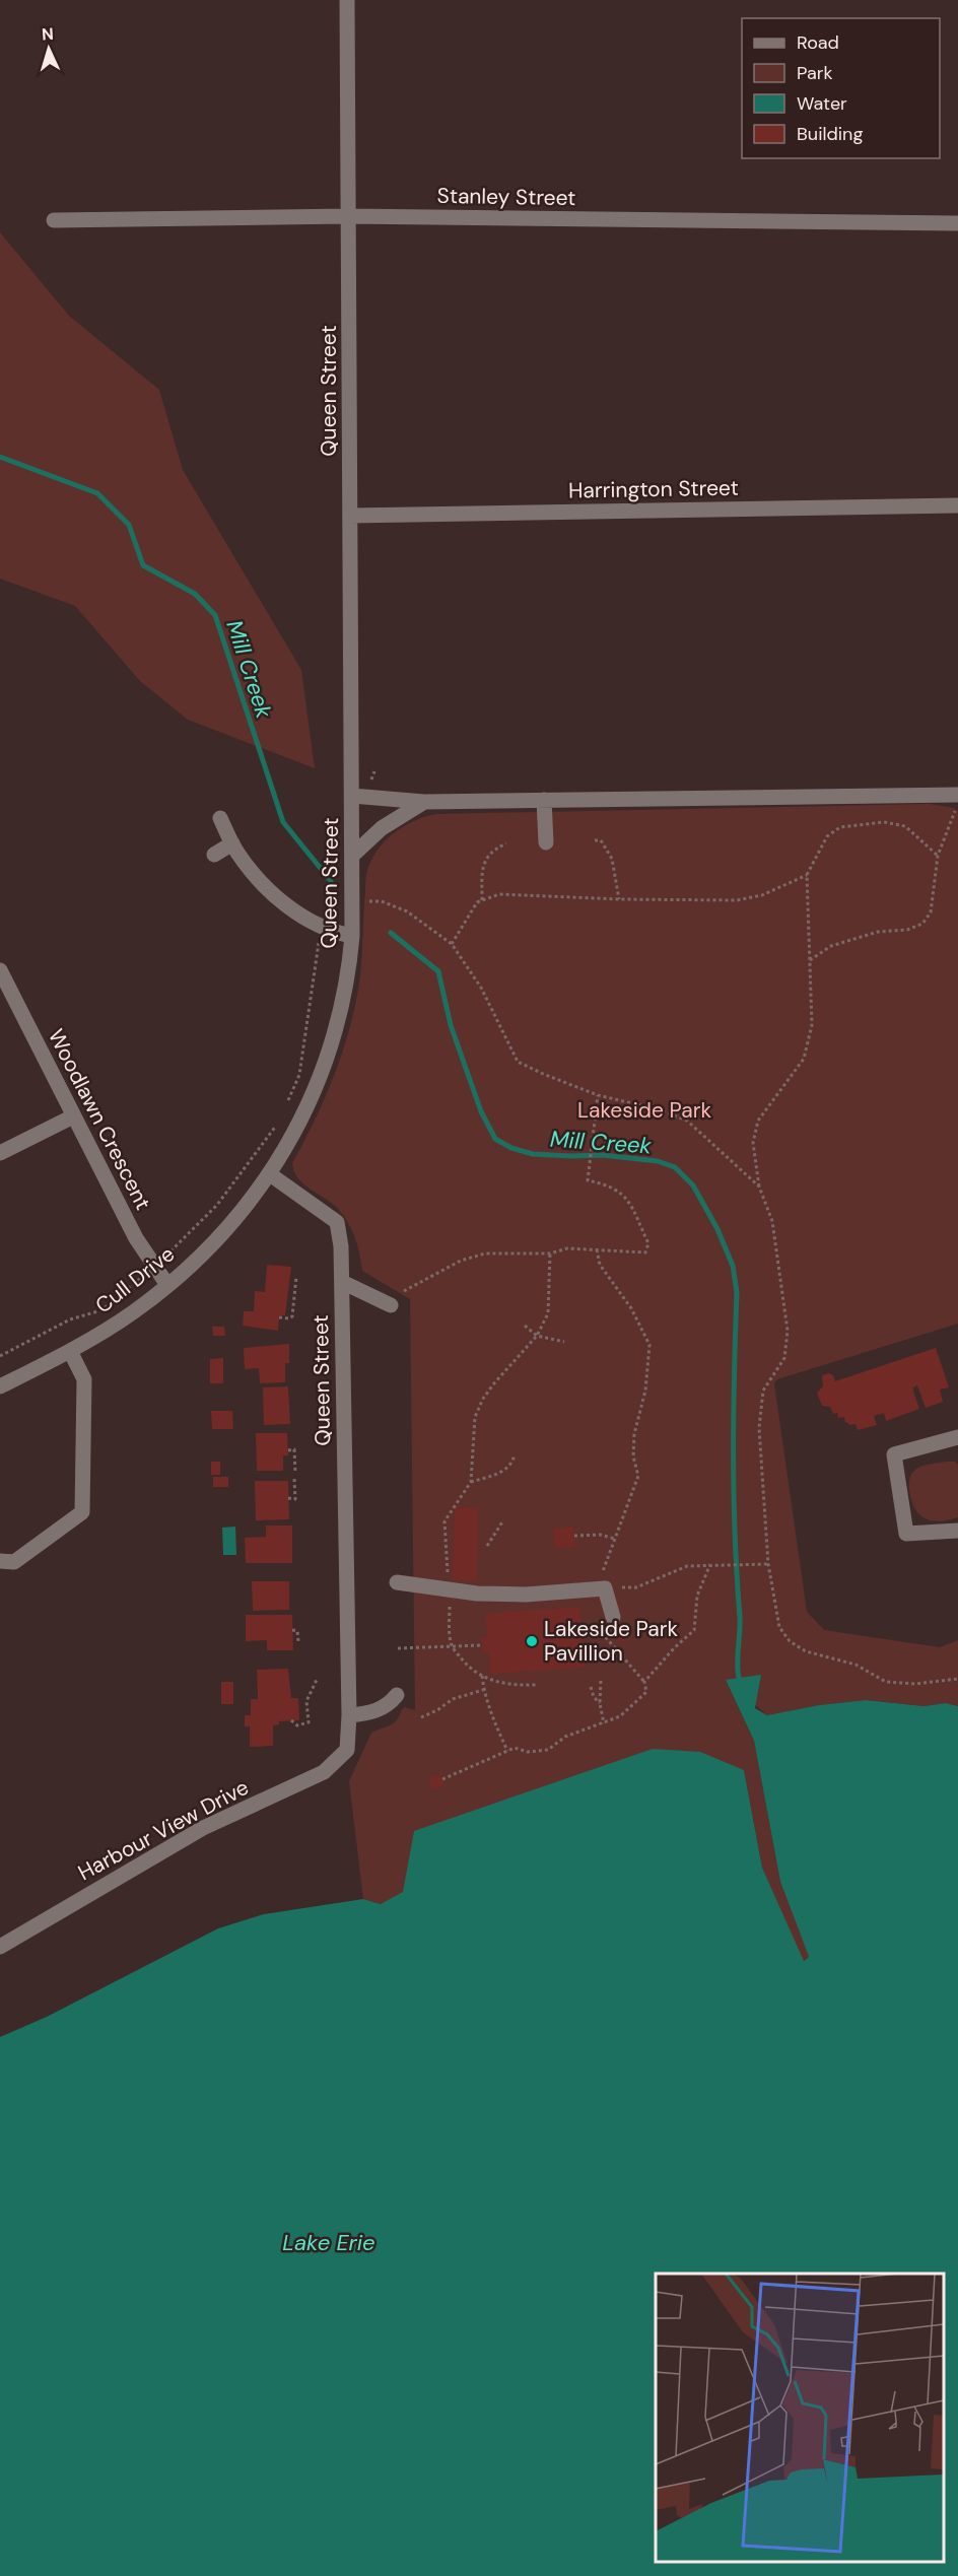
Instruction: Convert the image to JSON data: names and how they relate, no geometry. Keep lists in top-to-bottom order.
{
  "streets": {
    "street": [
      "Stanley Street",
      "Queen Street",
      "Harrington Street",
      "Woodlawn Crescent",
      "Cull Drive",
      "Harbour View Drive"
    ]
  },
  "crossings": [
    ["Stanley Street", "Queen Street"],
    ["Queen Street", "Harrington Street"],
    ["Queen Street", "Cull Drive"],
    ["Queen Street", "Harbour View Drive"],
    ["Woodlawn Crescent", "Cull Drive"]
  ],
  "water": ["Mill Creek", "Lake Erie"],
  "parks": ["Lakeside Park"],
  "places": ["Lakeside Park Pavillion"],
  "legend": [
    "Road",
    "Park",
    "Water",
    "Building"
  ],
  "north": "top"
}
